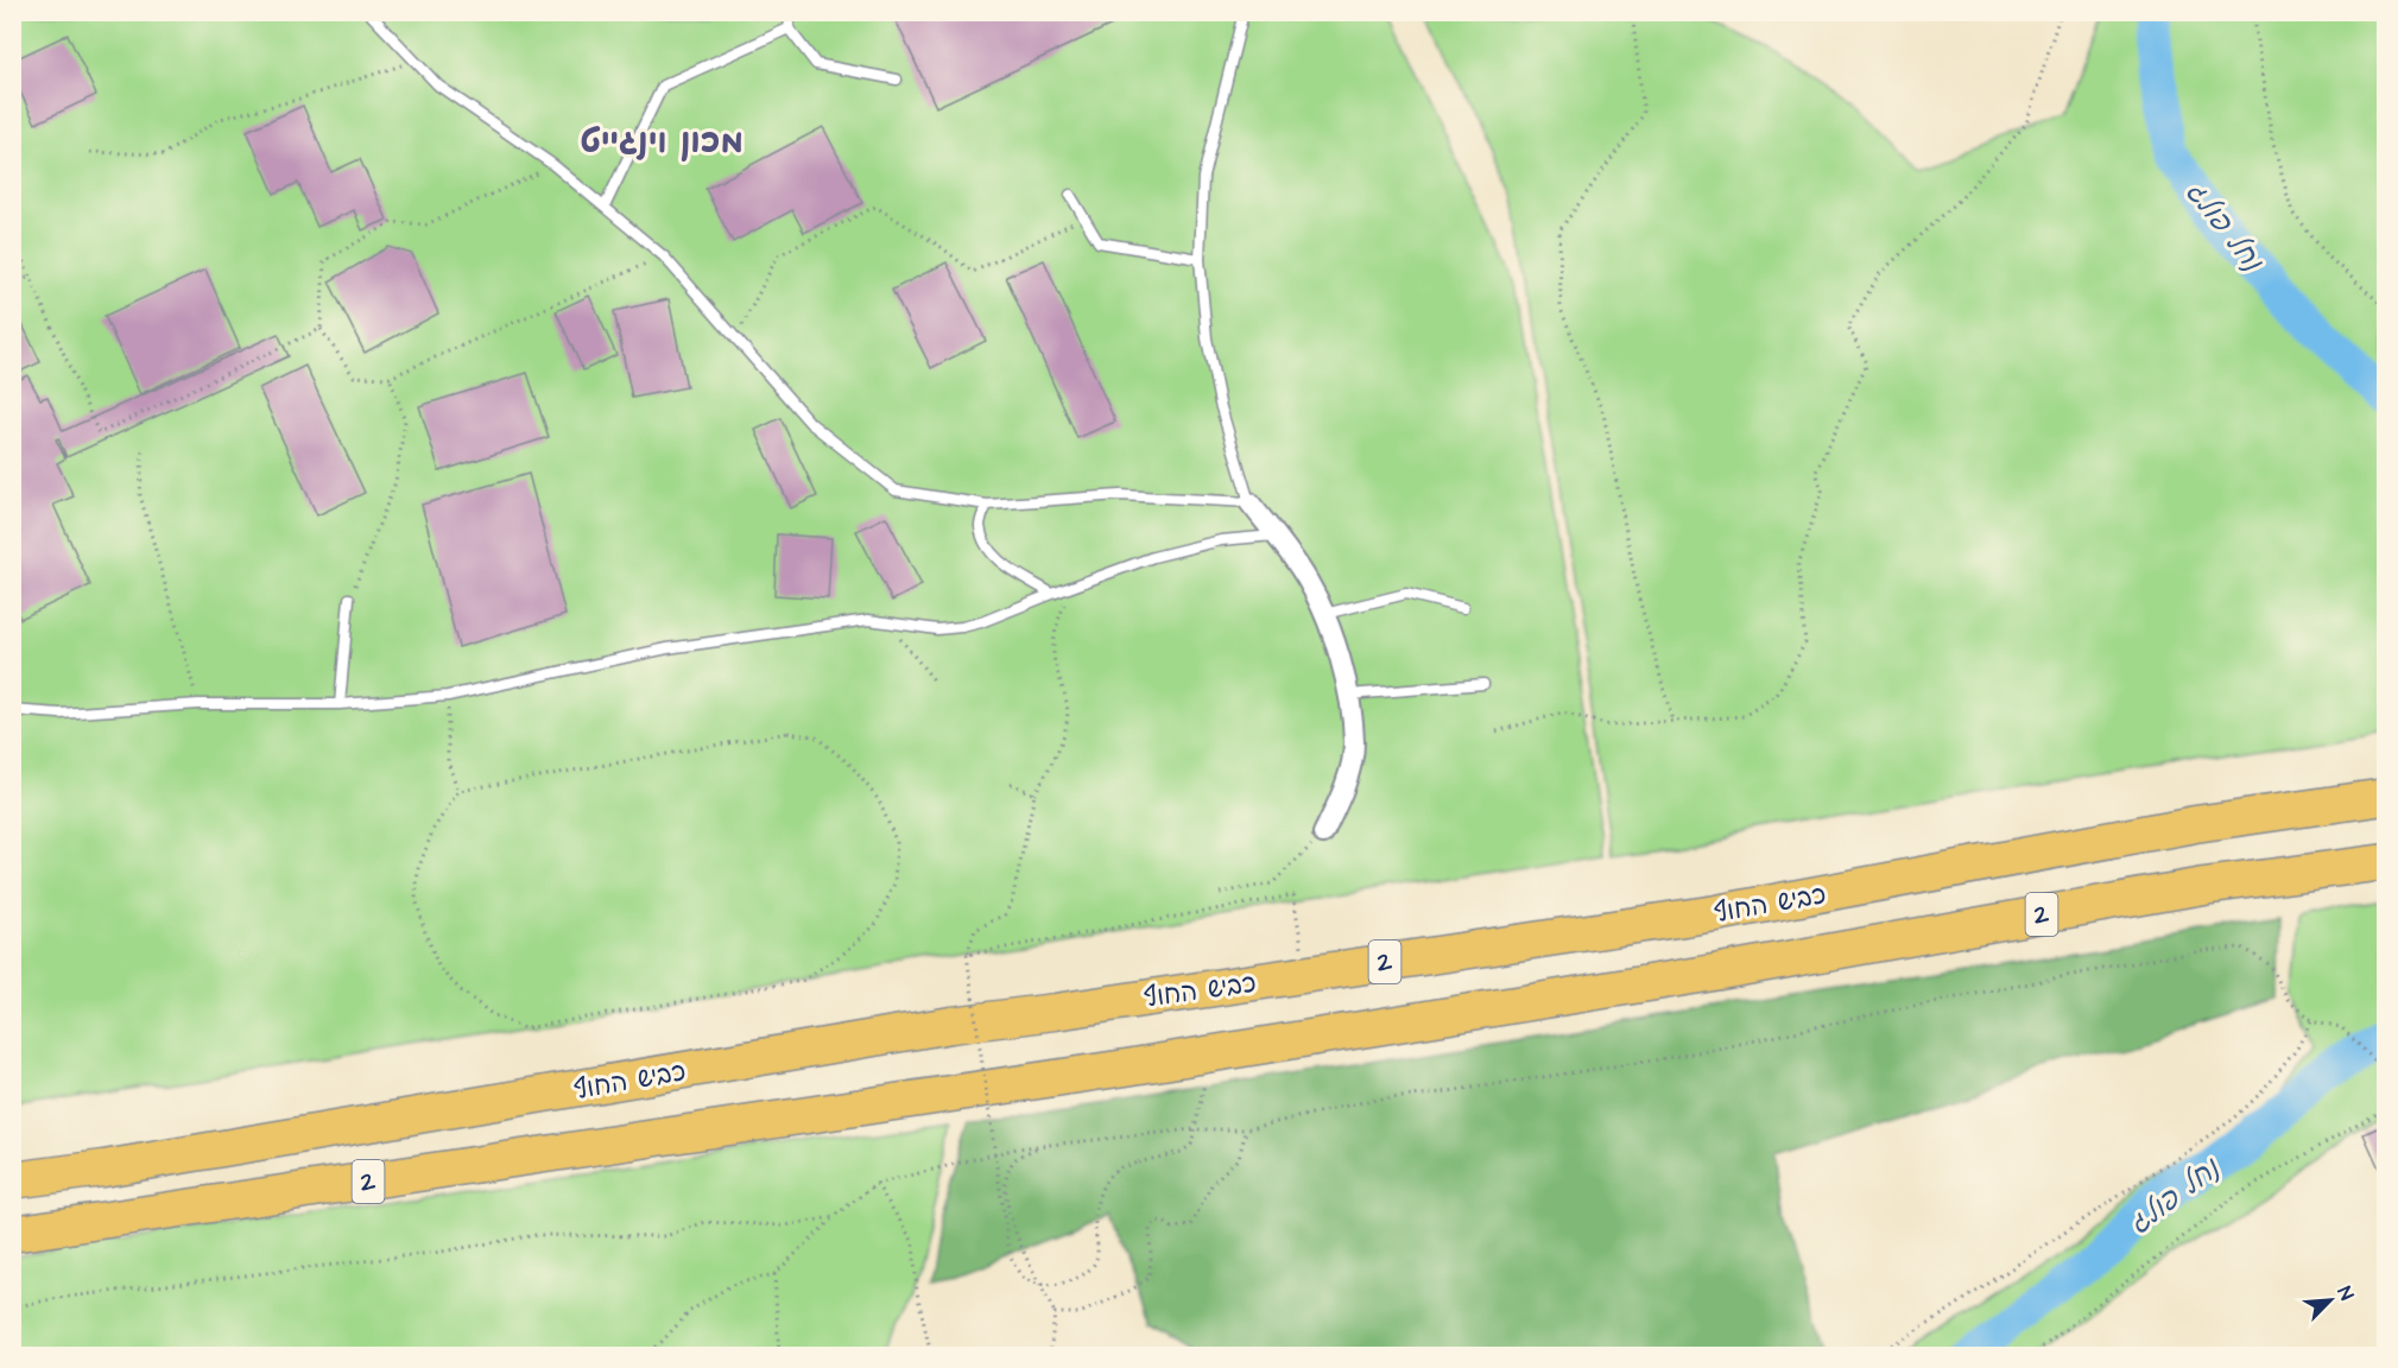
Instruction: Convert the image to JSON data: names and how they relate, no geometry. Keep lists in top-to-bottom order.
{
  "streets": {
    "highway": ["כביש החוף", "2"]
  },
  "districts": ["מכון וינגייט"],
  "water": ["נחל פולג"],
  "north": "top right"
}
